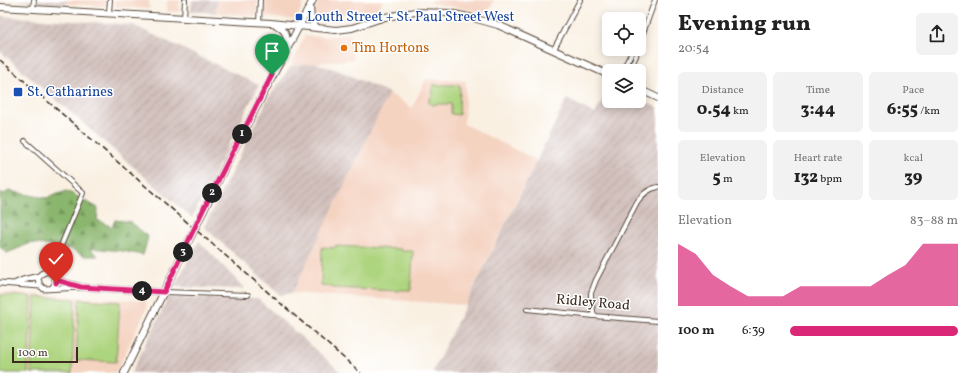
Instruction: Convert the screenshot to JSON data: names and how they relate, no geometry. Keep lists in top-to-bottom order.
{
  "streets": {
    "street": ["Ridley Road"]
  },
  "places": {
    "transit": ["Louth Street + St. Paul Street West", "St. Catharines"],
    "other": ["Tim Hortons"]
  },
  "scale_bar": "100 m",
  "page": {
    "heading": ["Evening run", "20:54"],
    "stats": [
      ["Distance", "0.54 km"],
      ["Time", "3:44"],
      ["Pace", "6:55 /km"],
      ["Elevation", "5 m"],
      ["Heart rate", "132 bpm"],
      ["kcal", "39"]
    ],
    "pins": [
      "1",
      "2",
      "3",
      "4"
    ],
    "chart": ["Elevation", "83–88 m"],
    "list": [
      {
        "name": "100 m",
        "note": "6:39"
      }
    ],
    "scale": "100 m"
  }
}
